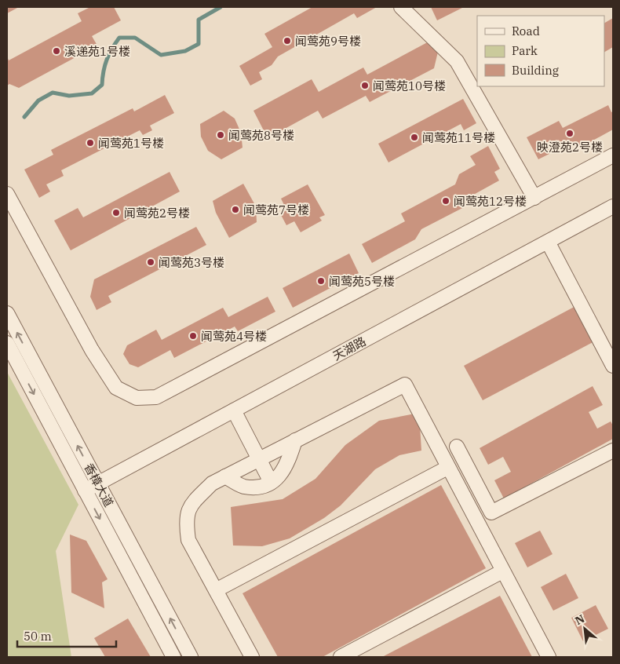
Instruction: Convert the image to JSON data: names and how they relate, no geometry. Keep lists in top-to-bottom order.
{
  "streets": {
    "street": ["天湖路", "香樟大道"]
  },
  "crossings": [
    ["天湖路", "香樟大道"]
  ],
  "places": [
    "闻莺苑9号楼",
    "溪递苑1号楼",
    "闻莺苑10号楼",
    "映澄苑2号楼",
    "闻莺苑8号楼",
    "闻莺苑11号楼",
    "闻莺苑1号楼",
    "闻莺苑12号楼",
    "闻莺苑7号楼",
    "闻莺苑2号楼",
    "闻莺苑3号楼",
    "闻莺苑5号楼",
    "闻莺苑4号楼"
  ],
  "legend": ["Road", "Park", "Building"],
  "scale_bar": "50 m",
  "north": "top left"
}
